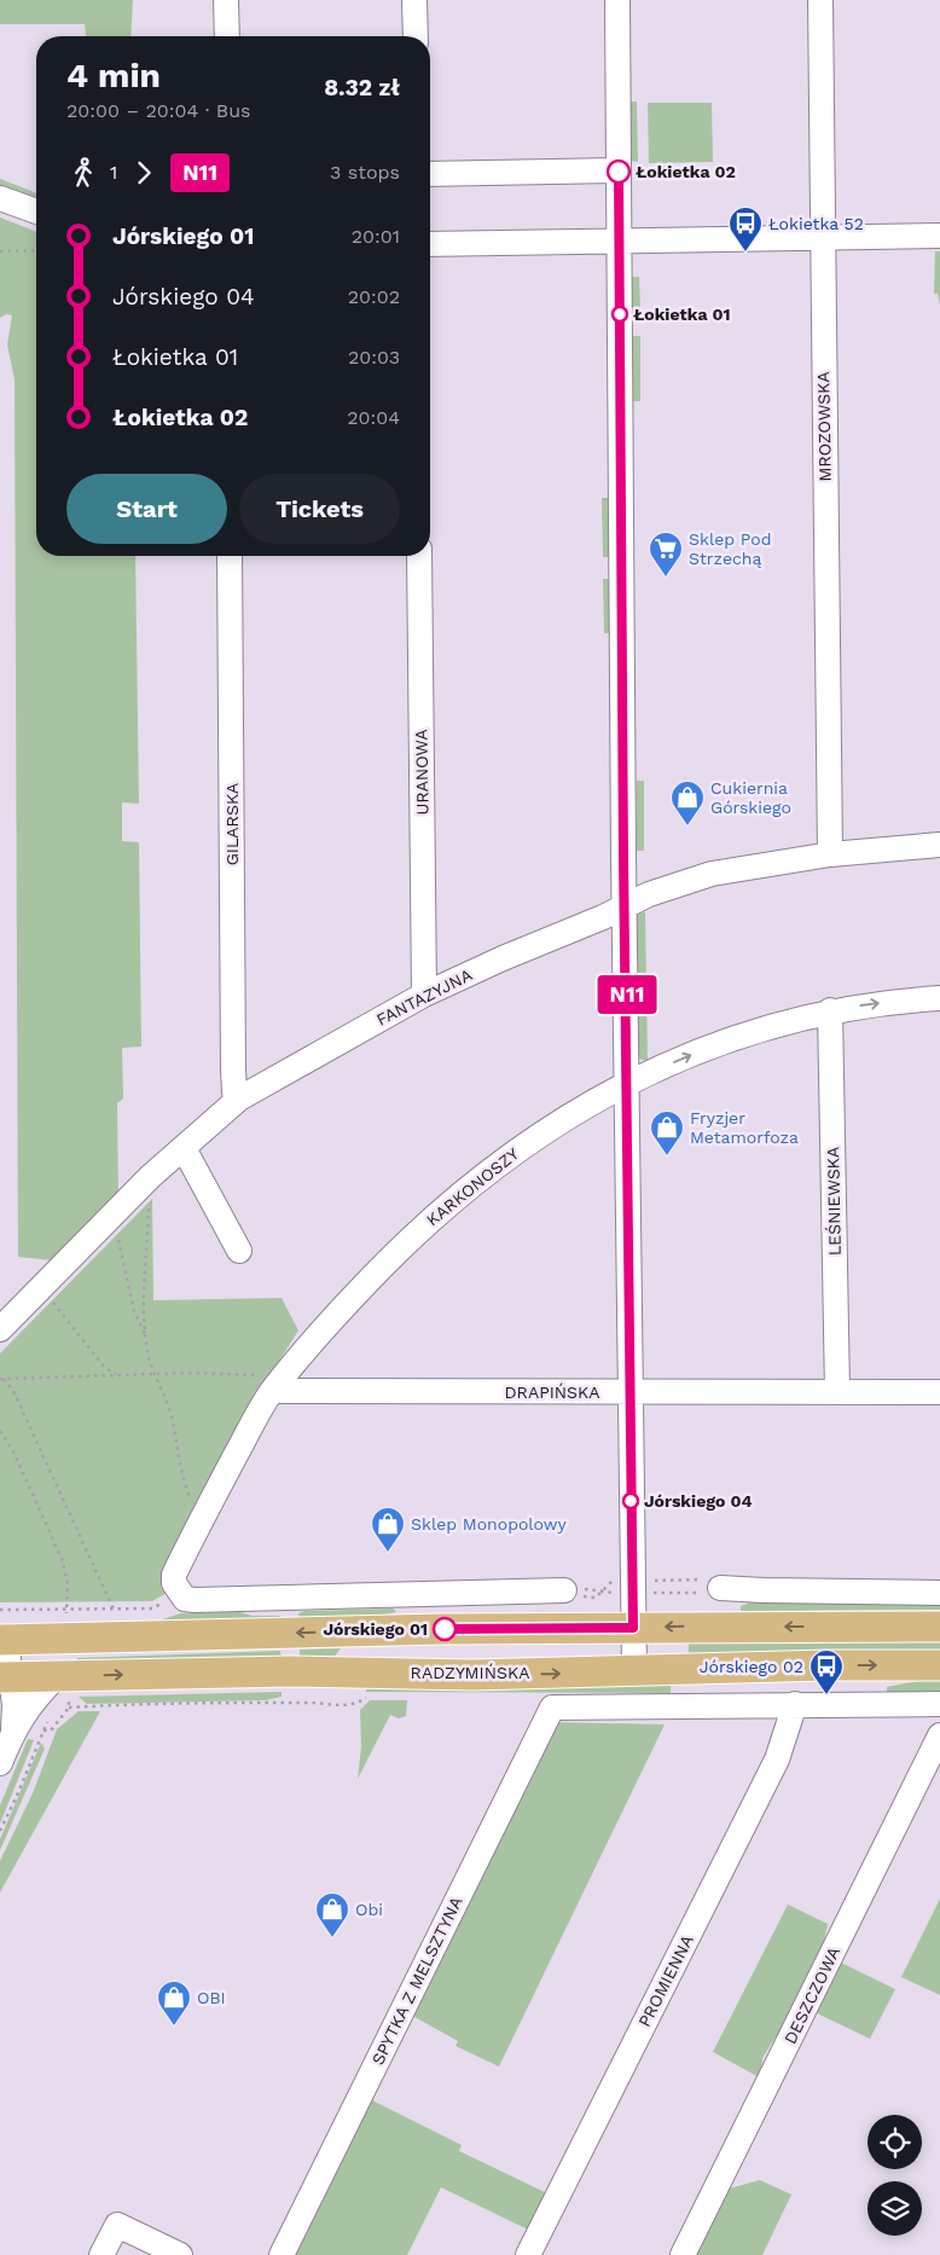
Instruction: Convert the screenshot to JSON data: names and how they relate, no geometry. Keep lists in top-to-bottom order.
{
  "streets": {
    "main road": ["RADZYMIŃSKA"],
    "street": [
      "MROZOWSKA",
      "URANOWA",
      "GILARSKA",
      "FANTAZYJNA",
      "KARKONOSZY",
      "LEŚNIEWSKA",
      "DRAPIŃSKA",
      "SPYTKA Z MELSZTYNA",
      "PROMIENNA",
      "DESZCZOWA"
    ]
  },
  "crossings": [
    ["MROZOWSKA", "FANTAZYJNA"],
    ["URANOWA", "FANTAZYJNA"],
    ["GILARSKA", "FANTAZYJNA"],
    ["KARKONOSZY", "LEŚNIEWSKA"],
    ["KARKONOSZY", "DRAPIŃSKA"],
    ["LEŚNIEWSKA", "DRAPIŃSKA"],
    ["SPYTKA Z MELSZTYNA", "PROMIENNA"]
  ],
  "places": {
    "other": [
      "Łokietka 02",
      "Łokietka 01",
      "Jórskiego 04",
      "Jórskiego 01"
    ],
    "bus stop": ["Łokietka 52", "Jórskiego 02"],
    "supermarket": ["Sklep Pod Strzechą"],
    "shop": [
      "Cukiernia Górskiego",
      "Fryzjer Metamorfoza",
      "Sklep Monopolowy",
      "Obi",
      "OBI"
    ]
  },
  "lines": ["bus line N11"],
  "page": {
    "on_map": "N11",
    "heading": ["4 min", "20:00 – 20:04 · Bus", "8.32 zł"],
    "legs": ["1", "N11", "3 stops"],
    "list": [
      {
        "name": "Jórskiego 01",
        "value": "20:01"
      },
      {
        "name": "Jórskiego 04",
        "value": "20:02"
      },
      {
        "name": "Łokietka 01",
        "value": "20:03"
      },
      {
        "name": "Łokietka 02",
        "value": "20:04"
      }
    ],
    "buttons": ["Start", "Tickets"]
  }
}
